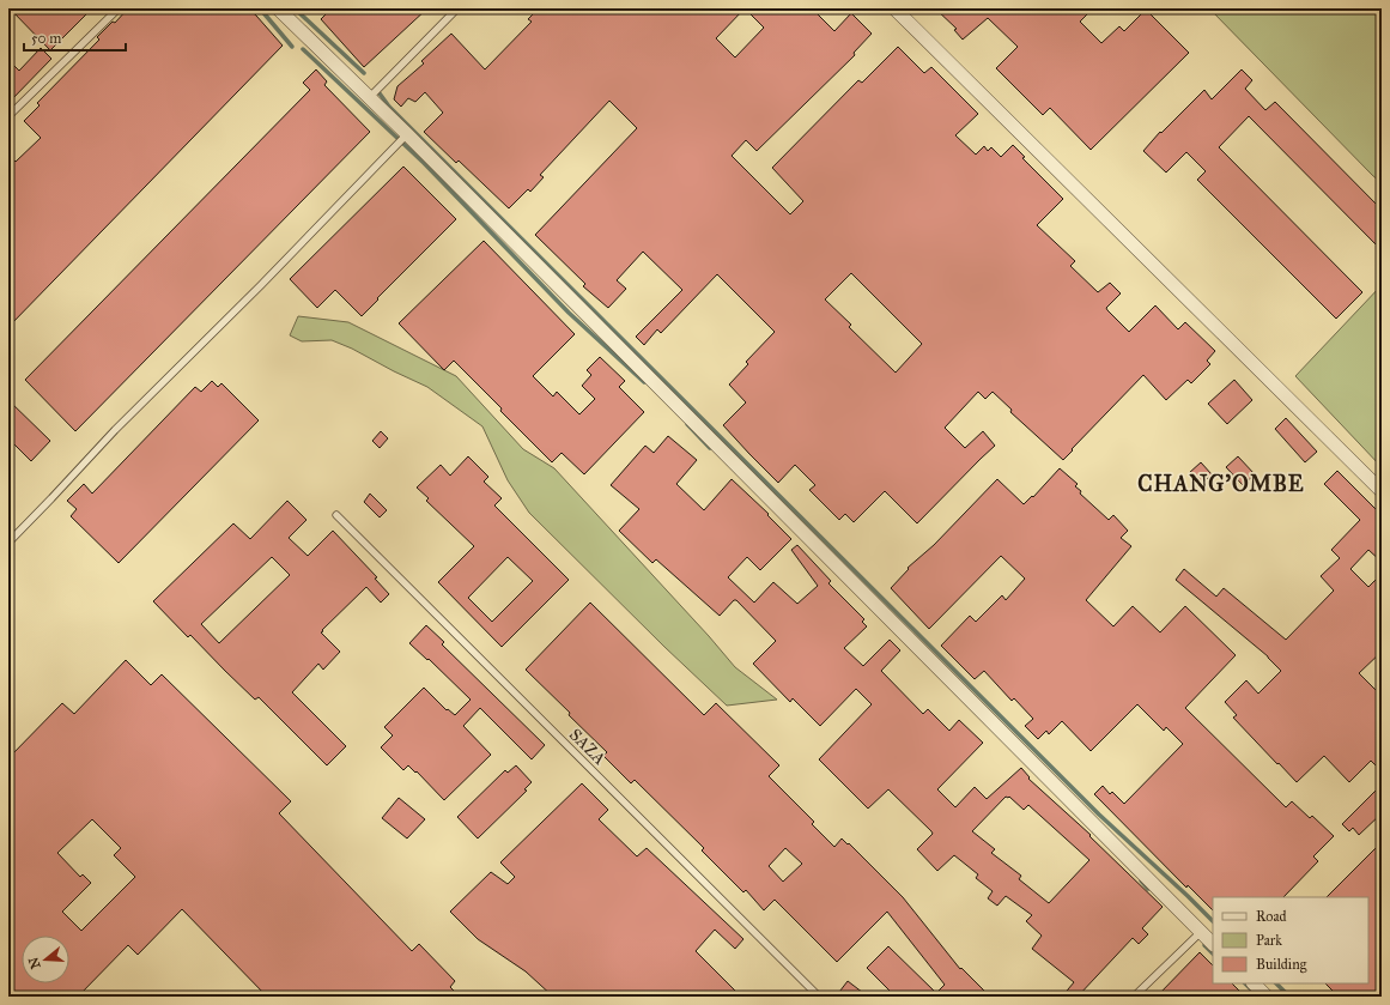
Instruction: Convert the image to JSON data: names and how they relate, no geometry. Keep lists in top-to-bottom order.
{
  "streets": {
    "lane": ["SAZA"]
  },
  "districts": ["CHANG'OMBE"],
  "legend": ["Road", "Park", "Building"],
  "scale_bar": "50 m",
  "north": "left"
}
